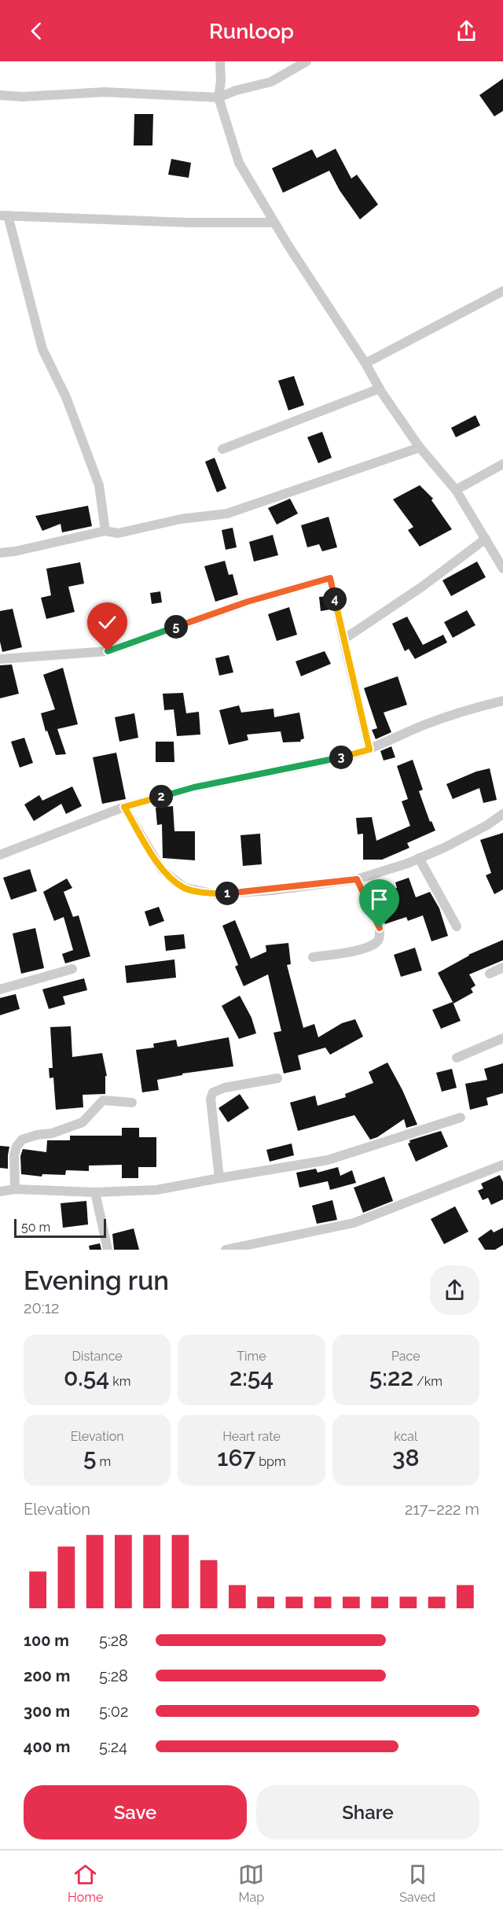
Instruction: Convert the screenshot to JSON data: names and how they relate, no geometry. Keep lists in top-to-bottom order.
{
  "scale_bar": "50 m",
  "page": {
    "header": "Runloop",
    "pins": [
      "4",
      "5",
      "3",
      "2",
      "1"
    ],
    "scale": "50 m",
    "heading": ["Evening run", "20:12"],
    "stats": [
      ["Distance", "0.54 km"],
      ["Time", "2:54"],
      ["Pace", "5:22 /km"],
      ["Elevation", "5 m"],
      ["Heart rate", "167 bpm"],
      ["kcal", "38"]
    ],
    "chart": ["Elevation", "217–222 m"],
    "list": [
      {
        "name": "100 m",
        "note": "5:28"
      },
      {
        "name": "200 m",
        "note": "5:28"
      },
      {
        "name": "300 m",
        "note": "5:02"
      },
      {
        "name": "400 m",
        "note": "5:24"
      }
    ],
    "buttons": ["Save", "Share"],
    "tabs": ["Home", "Map", "Saved"]
  }
}
